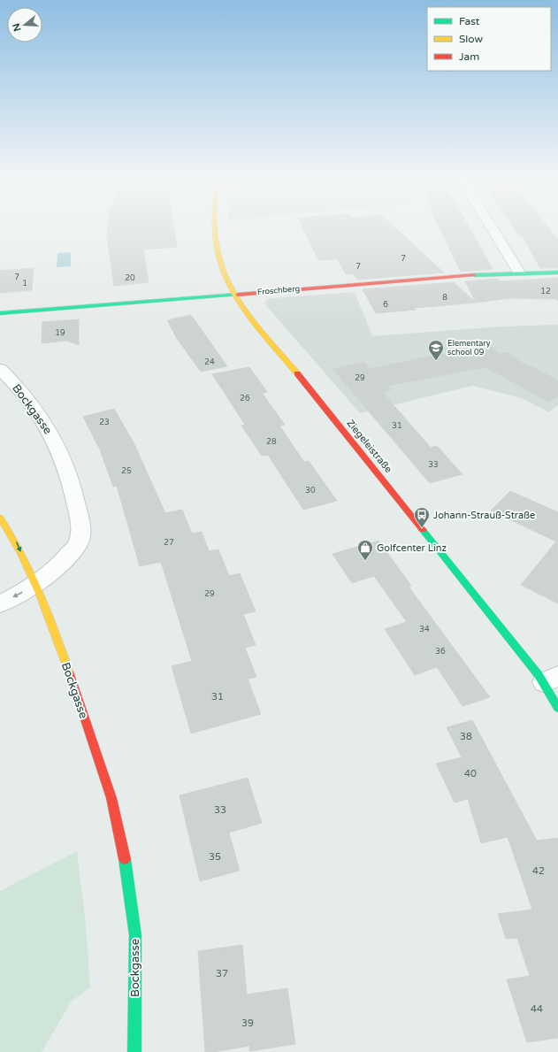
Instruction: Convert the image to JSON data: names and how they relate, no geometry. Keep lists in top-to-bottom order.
{
  "streets": {
    "street": ["Froschberg", "Bockgasse", "Ziegeleistraße"]
  },
  "crossings": [
    ["Froschberg", "Ziegeleistraße"]
  ],
  "places": {
    "school or university": ["Elementary school 09"],
    "bus stop": ["Johann-Strauß-Straße"],
    "shop": ["Golfcenter Linz"]
  },
  "house_numbers": [
    "7",
    "7",
    "7",
    "20",
    "1",
    "12",
    "8",
    "6",
    "19",
    "24",
    "29",
    "26",
    "23",
    "31",
    "28",
    "33",
    "25",
    "30",
    "27",
    "29",
    "34",
    "36",
    "31",
    "38",
    "40",
    "33",
    "35",
    "42",
    "37",
    "44",
    "39"
  ],
  "legend": ["Fast", "Slow", "Jam"],
  "north": "left"
}
